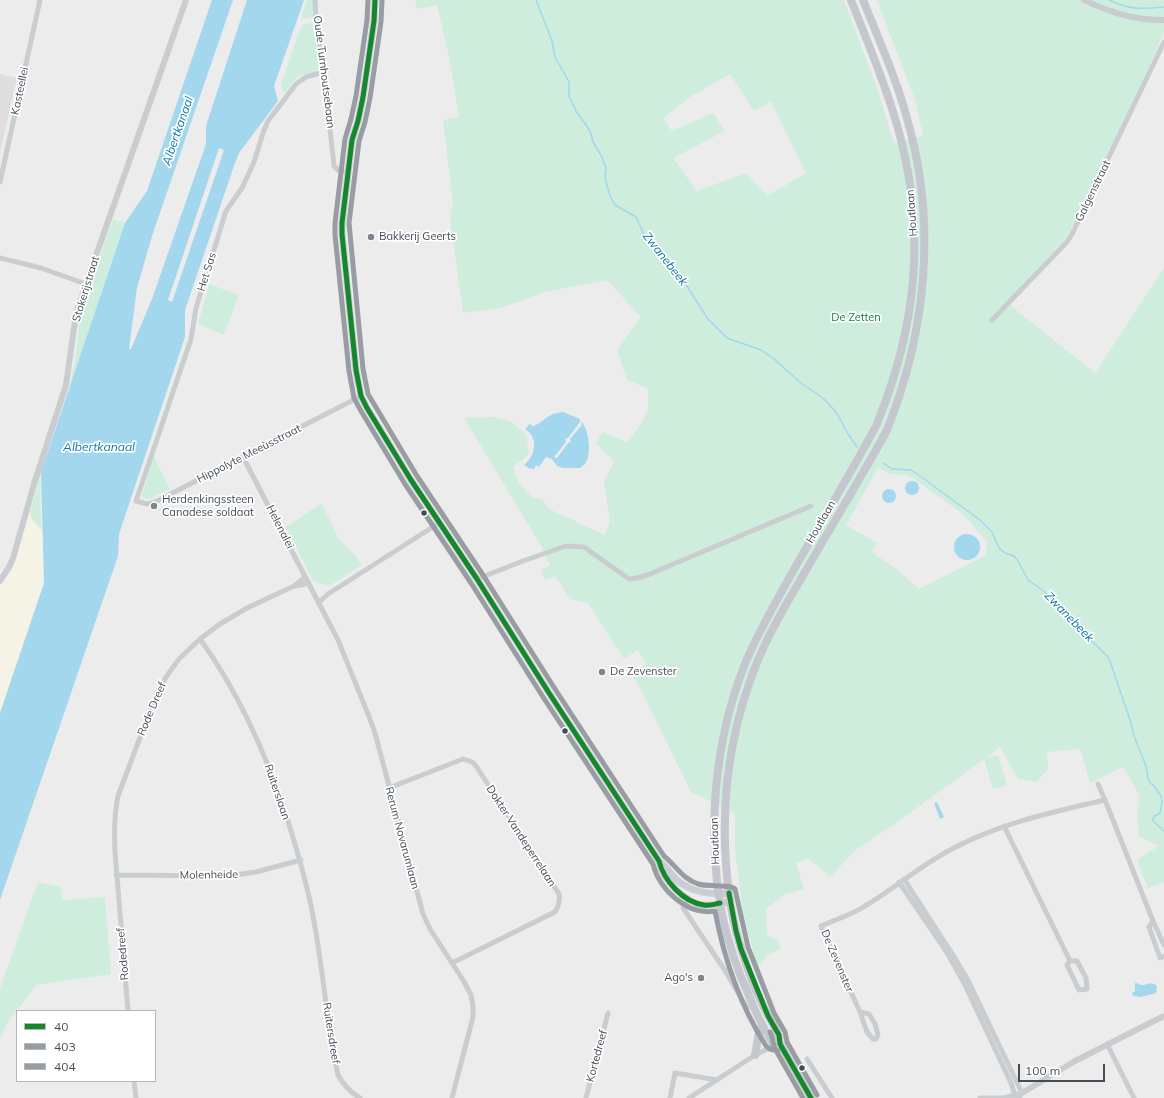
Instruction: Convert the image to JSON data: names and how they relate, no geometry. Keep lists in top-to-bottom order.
{
  "streets": {
    "main road": ["Houtlaan"],
    "street": [
      "Oude Turnhoutsebaan",
      "Kasteellei",
      "Galgenstraat",
      "Het Sas",
      "Stokerijstraat",
      "Hippolyte Meeùsstraat",
      "Helenalei",
      "Rode Dreef",
      "Ruiterslaan",
      "Dokter Vandeperrelaan",
      "Rerum Novarumlaan",
      "Molenheide",
      "Rodedreef",
      "De Zevenster",
      "Ruitersdreef",
      "Kortedreef"
    ]
  },
  "crossings": [
    ["Oude Turnhoutsebaan", "Het Sas"],
    ["Het Sas", "Hippolyte Meeùsstraat"],
    ["Hippolyte Meeùsstraat", "Helenalei"],
    ["Helenalei", "Rode Dreef"],
    ["Helenalei", "Rerum Novarumlaan"],
    ["Rode Dreef", "Ruiterslaan"],
    ["Rode Dreef", "Rerum Novarumlaan"],
    ["Rode Dreef", "Molenheide"],
    ["Rode Dreef", "Rodedreef"],
    ["Ruiterslaan", "Molenheide"],
    ["Ruiterslaan", "Ruitersdreef"],
    ["Dokter Vandeperrelaan", "Rerum Novarumlaan"]
  ],
  "water": ["Albertkanaal", "Zwanebeek"],
  "parks": ["De Zetten"],
  "places": [
    "Bakkerij Geerts",
    "Herdenkingssteen Canadese soldaat",
    "De Zevenster",
    "Ago's"
  ],
  "lines": ["transit line 40", "transit line 403", "transit line 404"],
  "legend": ["40", "403", "404"],
  "scale_bar": "100 m"
}
